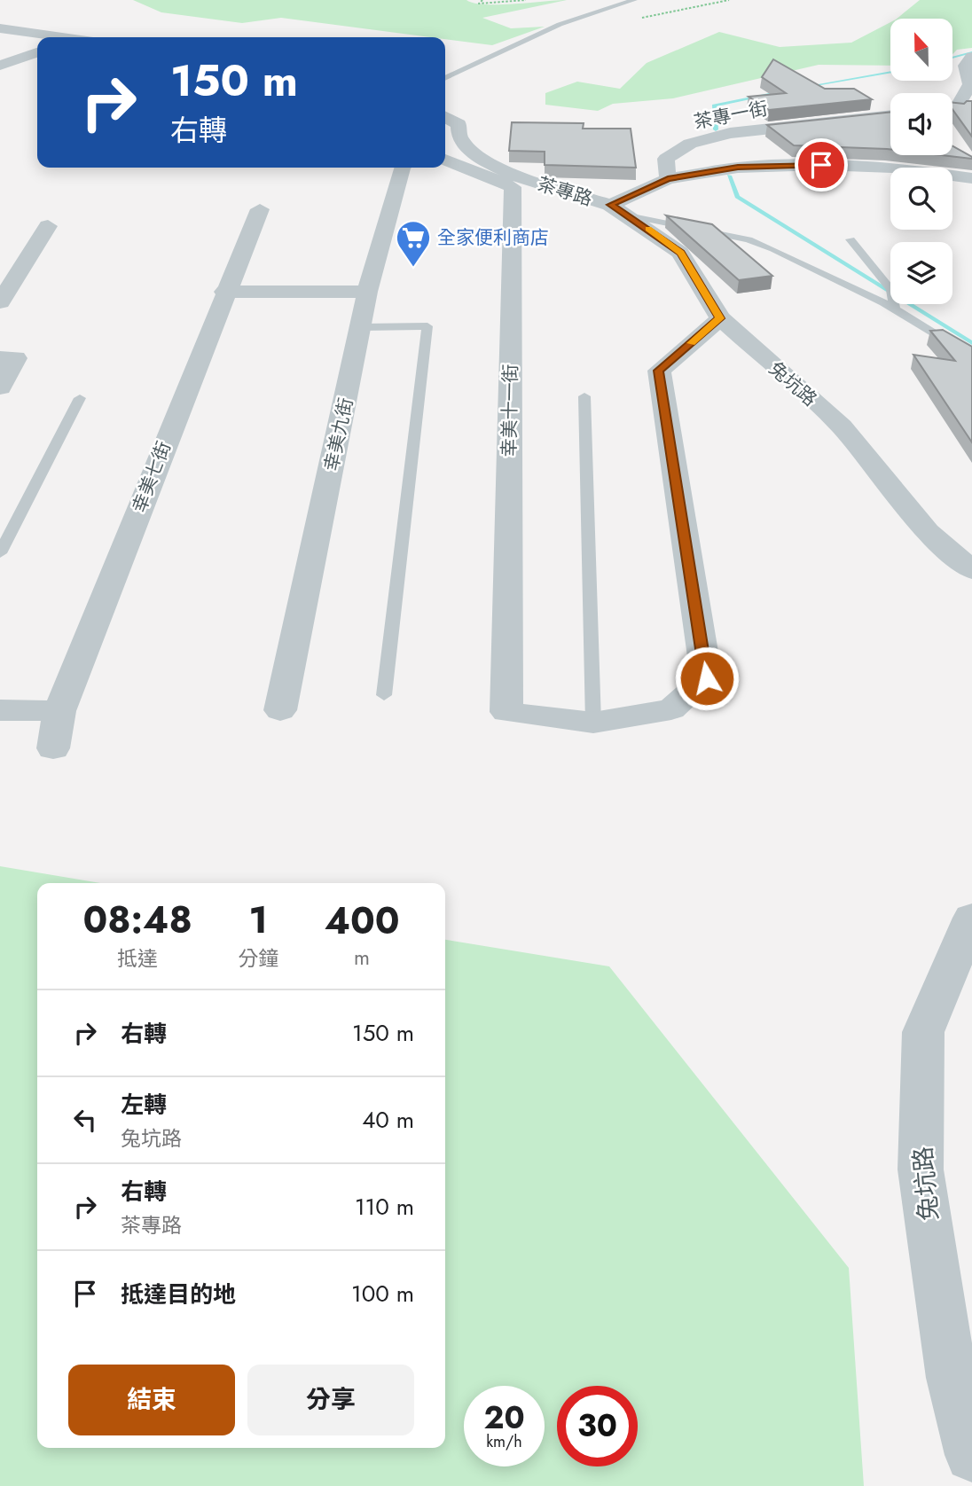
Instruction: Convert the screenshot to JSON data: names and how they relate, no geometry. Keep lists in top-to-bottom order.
{
  "streets": {
    "street": [
      "茶專一街",
      "茶專路",
      "兔坑路",
      "幸美十一街",
      "幸美九街",
      "幸美七街"
    ]
  },
  "crossings": [
    ["茶專一街", "茶專路"],
    ["茶專路", "兔坑路"]
  ],
  "places": {
    "supermarket": ["全家便利商店"]
  },
  "north": "top",
  "page": {
    "turn": ["150 m", "右轉"],
    "eta": [
      "08:48",
      "抵達",
      "1",
      "分鐘",
      "400",
      "m"
    ],
    "list": [
      {
        "name": "右轉",
        "value": "150 m"
      },
      {
        "name": "左轉",
        "note": "兔坑路",
        "value": "40 m"
      },
      {
        "name": "右轉",
        "note": "茶專路",
        "value": "110 m"
      },
      {
        "name": "抵達目的地",
        "value": "100 m"
      }
    ],
    "buttons": ["結束", "分享"],
    "speed": "20 km/h",
    "limit": "30"
  }
}
